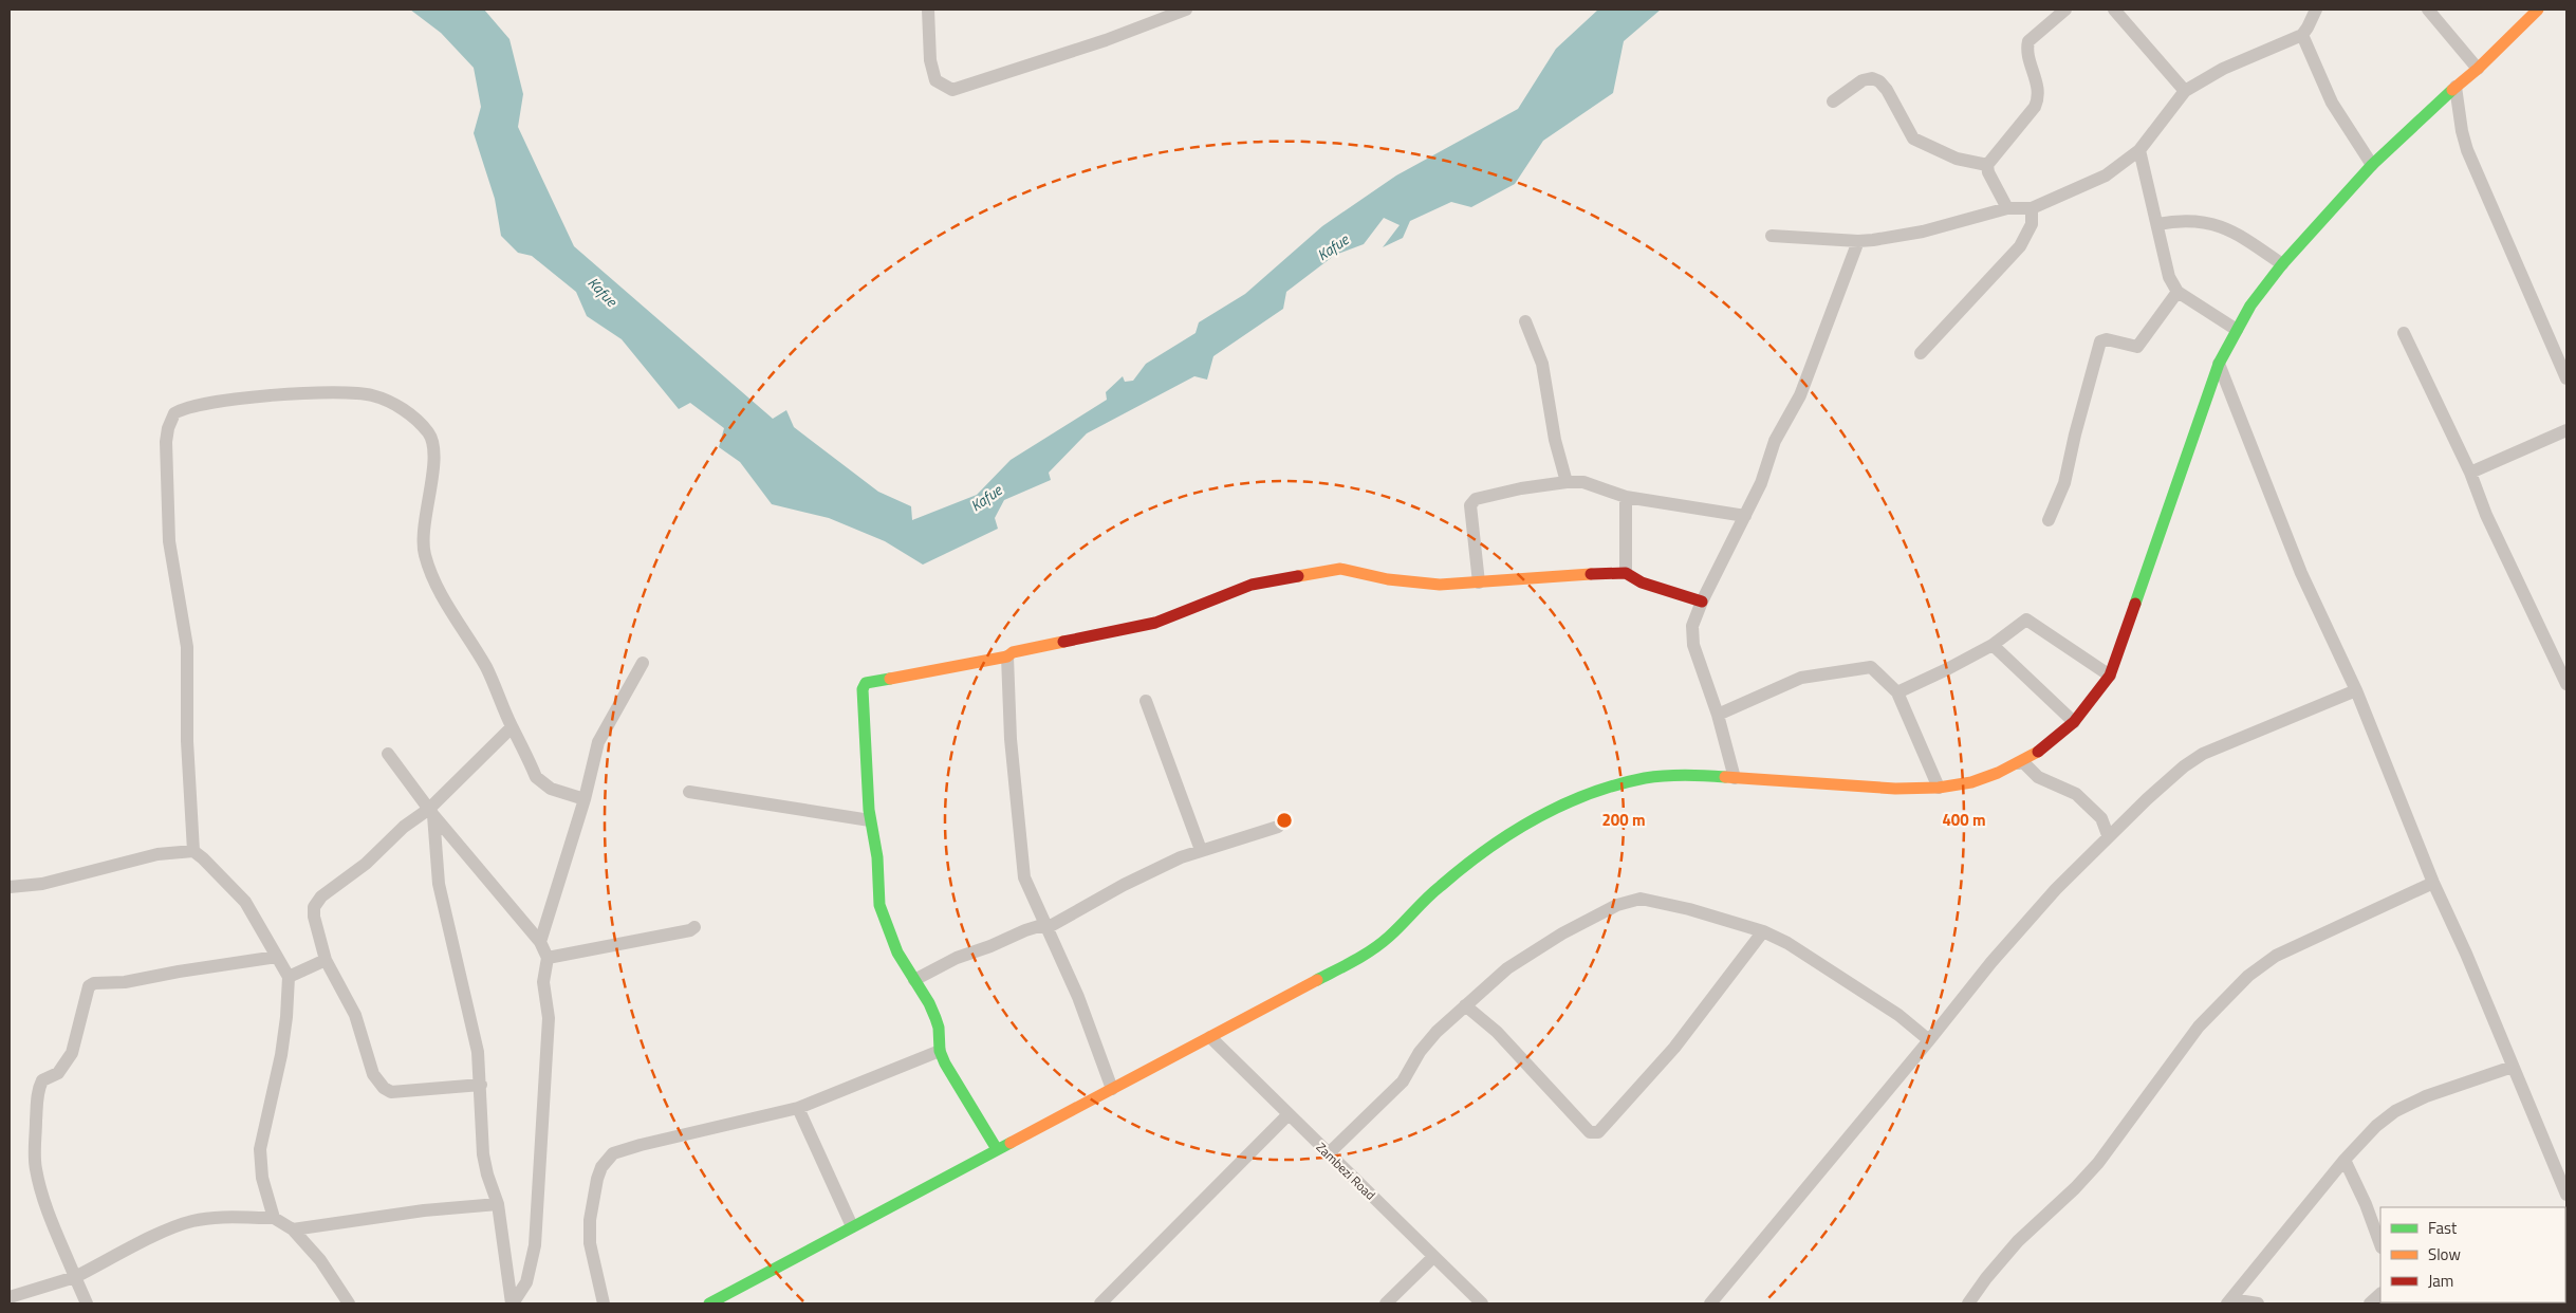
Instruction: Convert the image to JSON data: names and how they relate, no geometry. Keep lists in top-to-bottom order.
{
  "streets": {
    "street": ["Zambezi Road"]
  },
  "water": ["Kafue"],
  "legend": ["Fast", "Slow", "Jam"],
  "rings": ["200 m", "400 m"]
}
